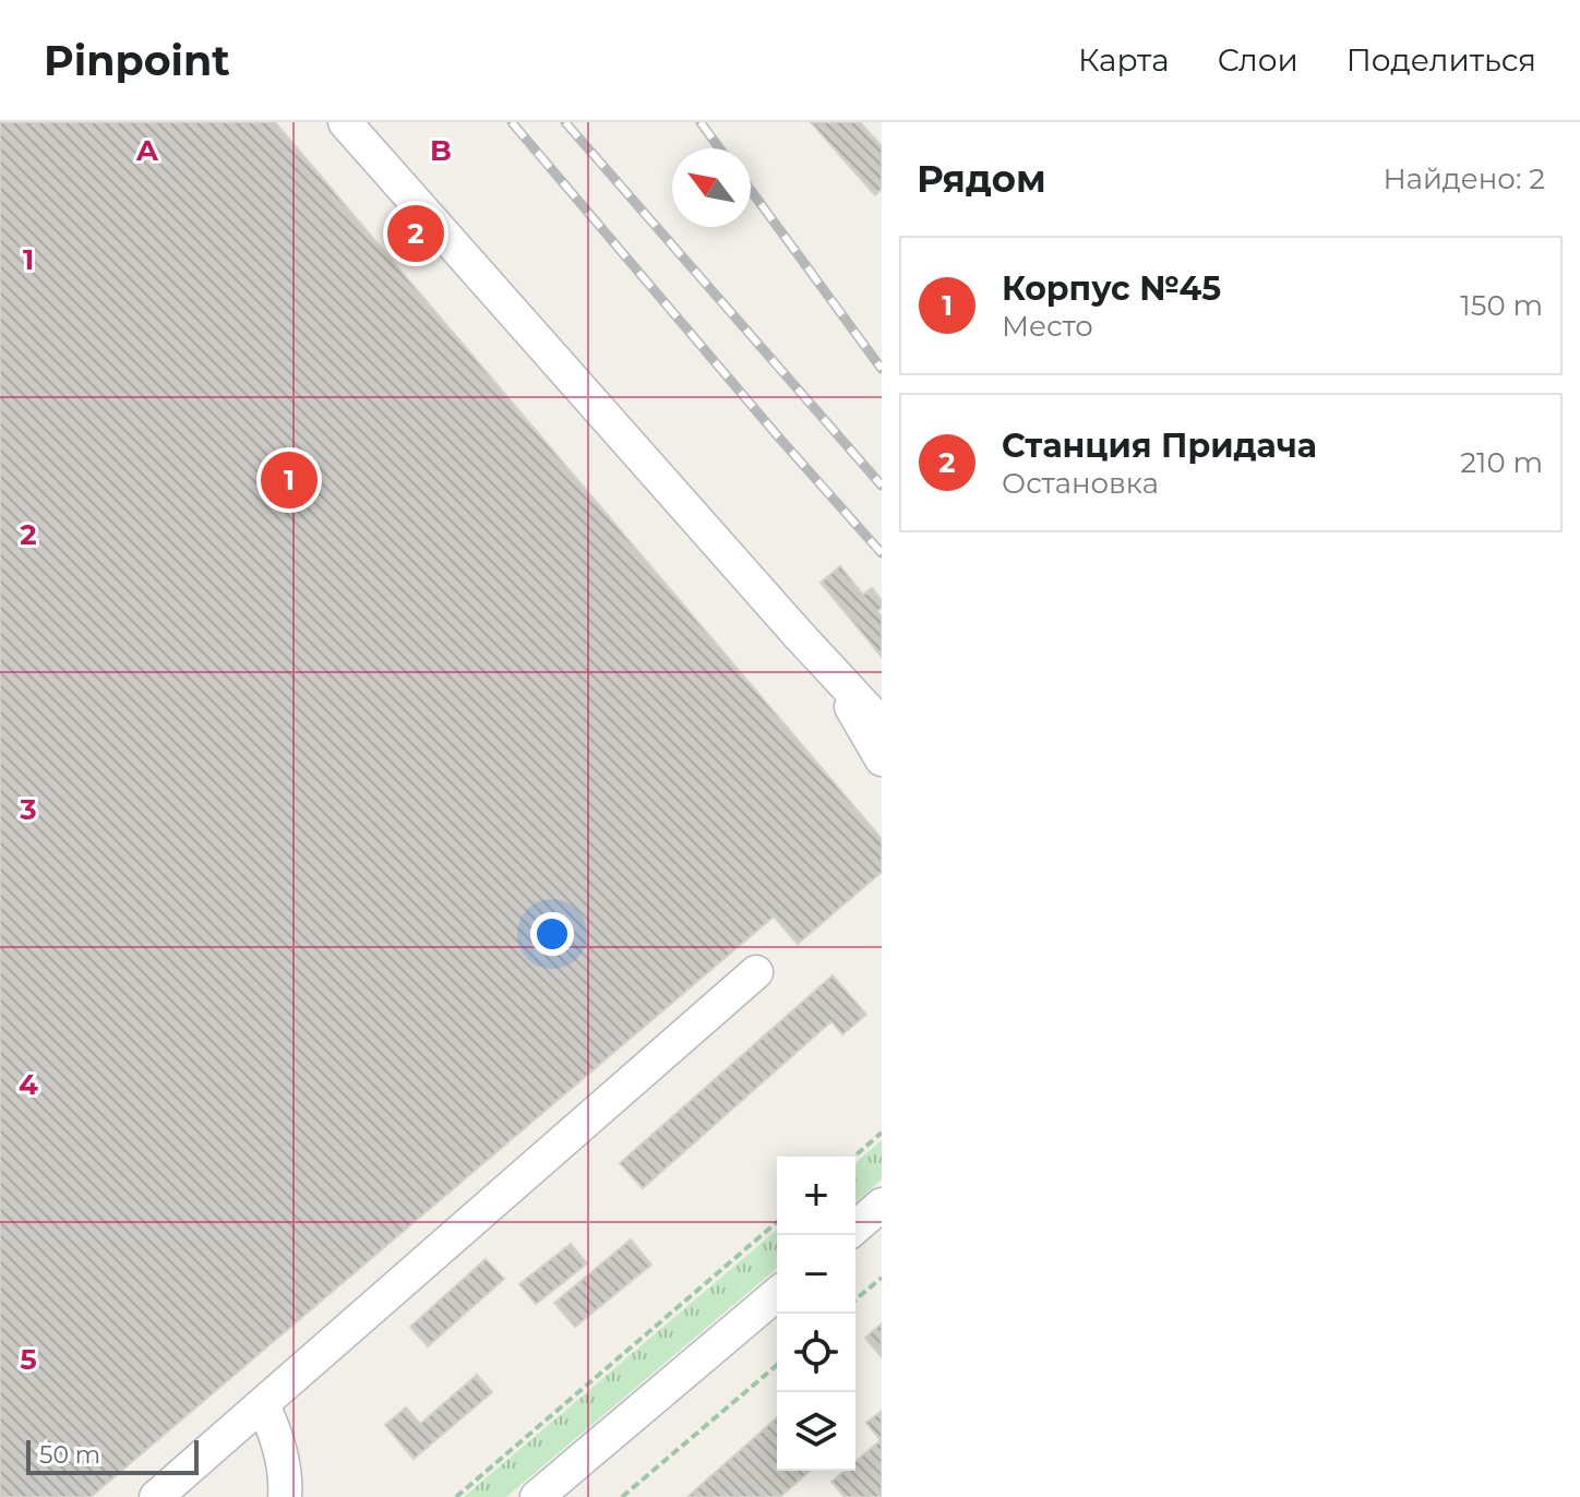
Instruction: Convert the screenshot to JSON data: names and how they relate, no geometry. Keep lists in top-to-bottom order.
{
  "scale_bar": "50 m",
  "north": "top left",
  "page": {
    "header": "Pinpoint",
    "nav": ["Карта", "Слои", "Поделиться"],
    "heading": ["Рядом", "Найдено: 2"],
    "pins": ["2", "1"],
    "list": [
      {
        "mark": "1",
        "name": "Корпус №45",
        "note": "Место",
        "value": "150 m"
      },
      {
        "mark": "2",
        "name": "Станция Придача",
        "note": "Остановка",
        "value": "210 m"
      }
    ],
    "map_buttons": ["+", "−"],
    "scale": "50 m"
  },
  "grid": {
    "columns": ["A", "B"],
    "rows": [
      "1",
      "2",
      "3",
      "4",
      "5"
    ]
  }
}
